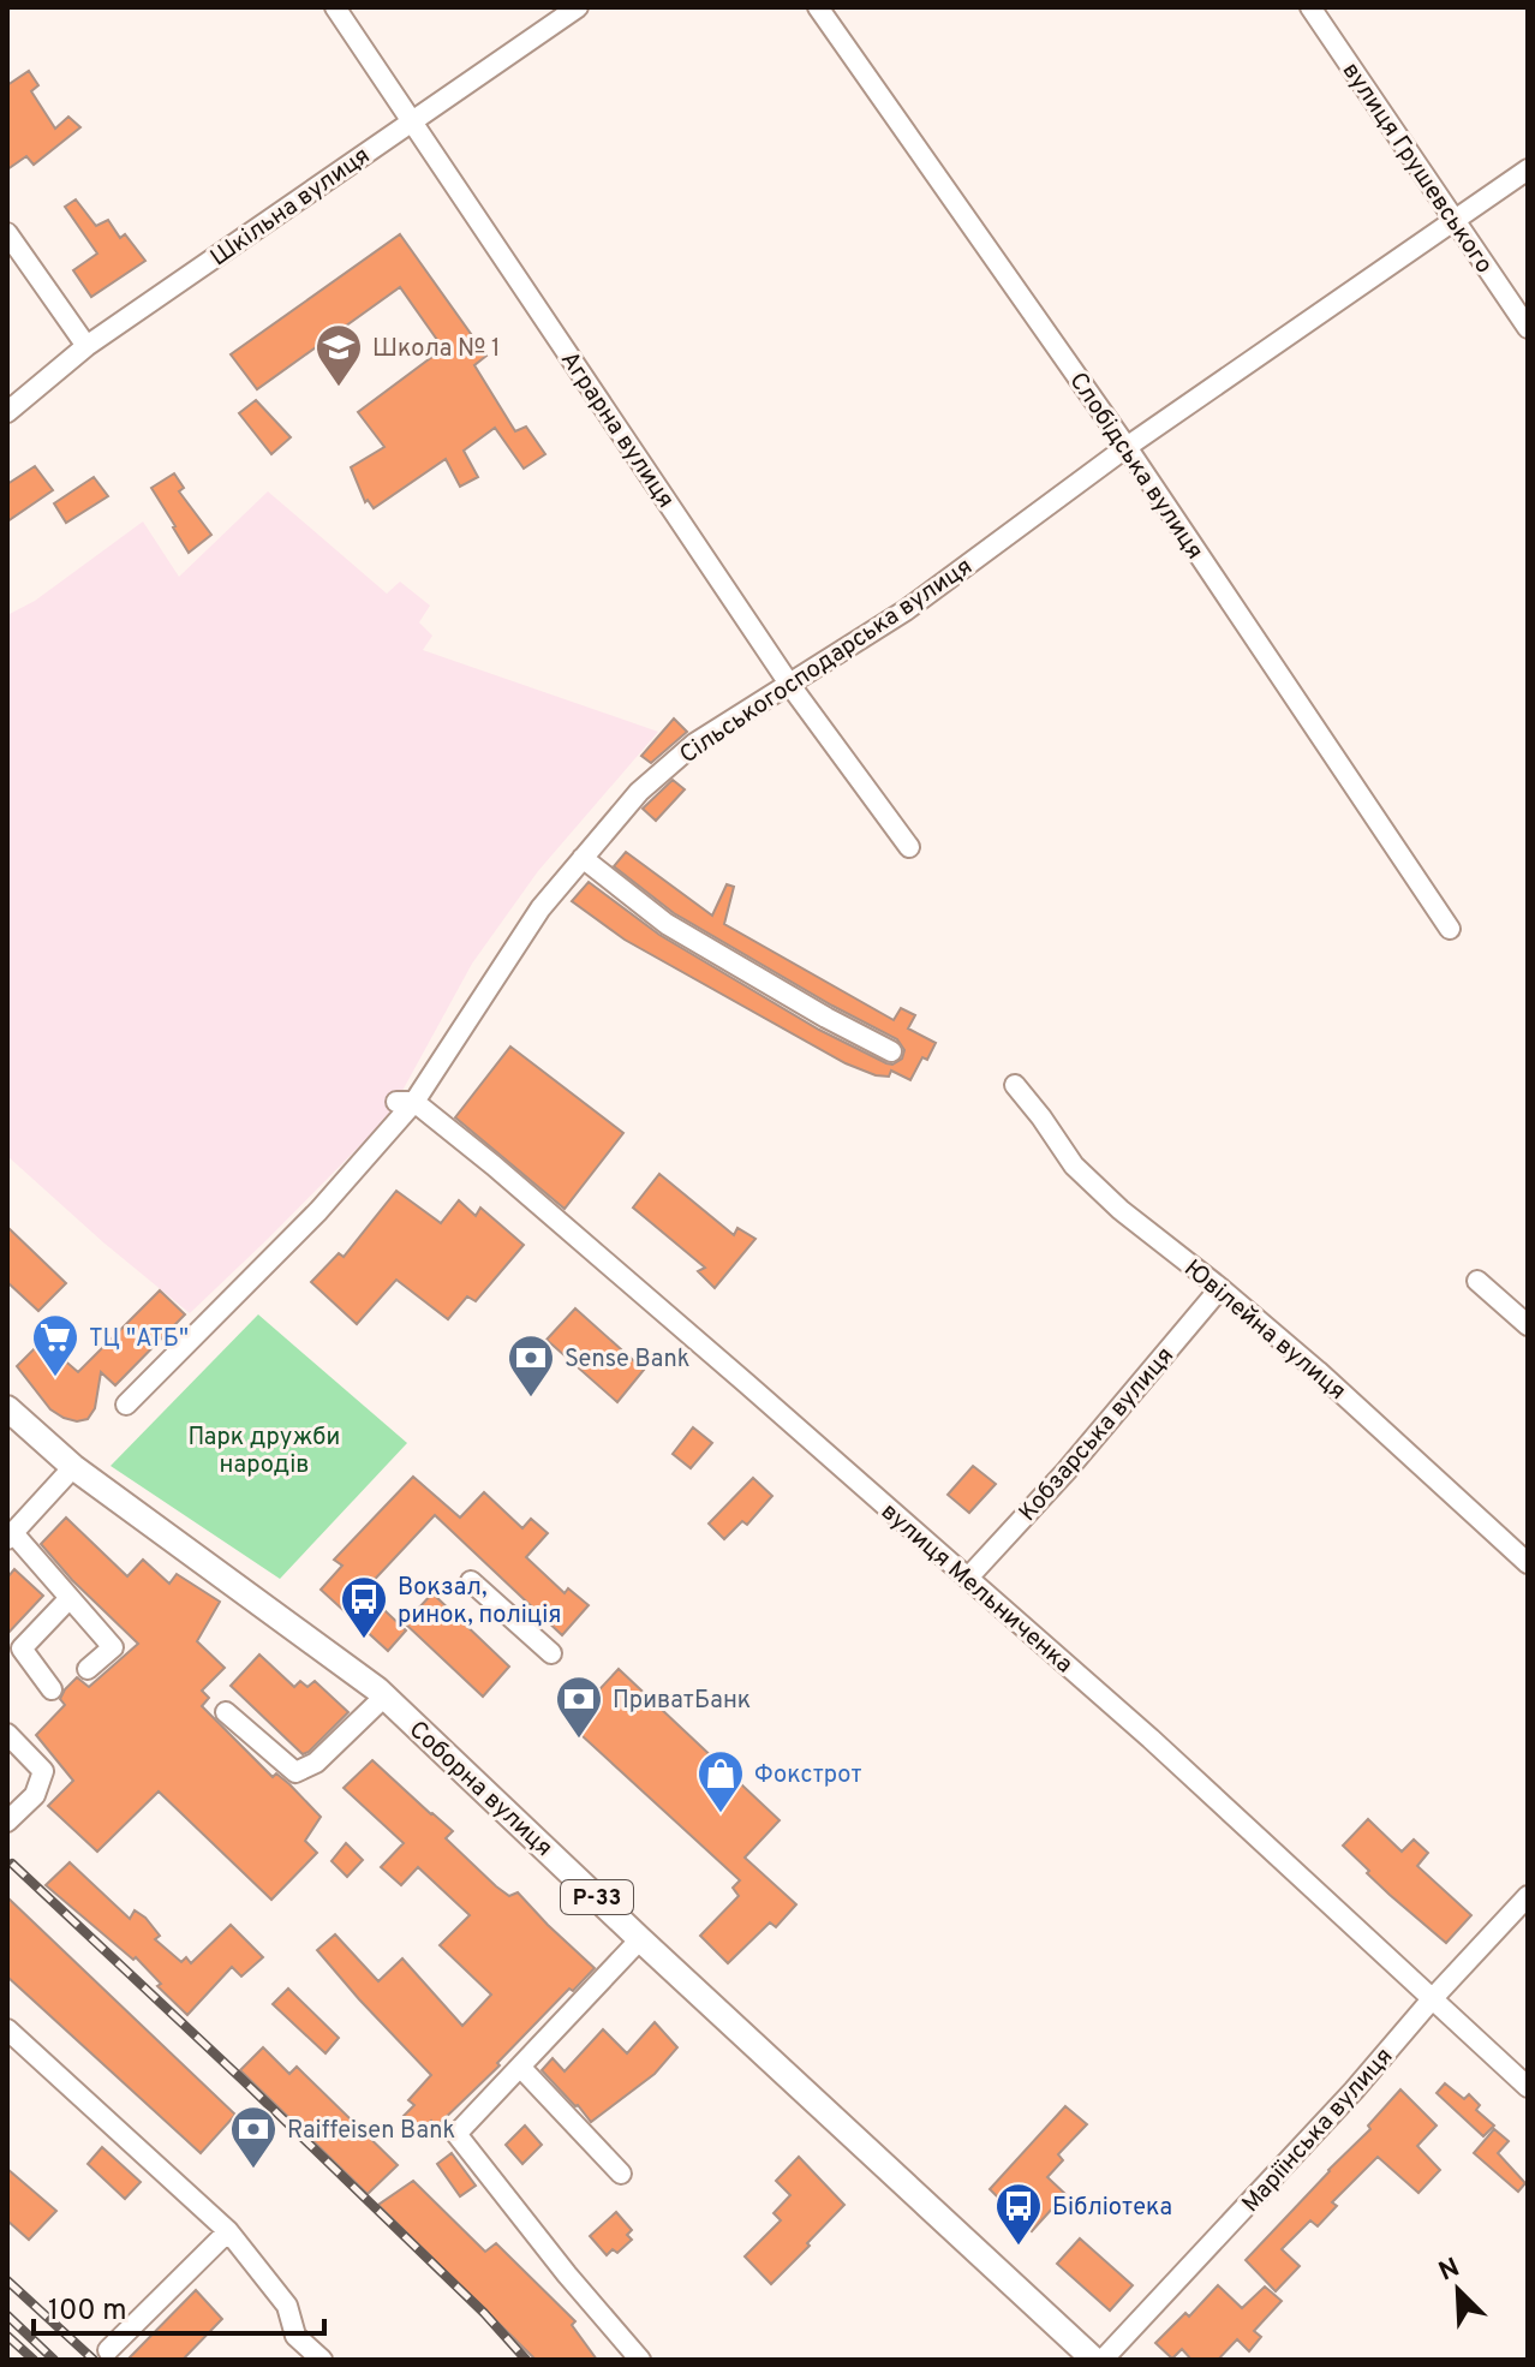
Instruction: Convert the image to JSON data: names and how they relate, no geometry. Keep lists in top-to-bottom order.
{
  "streets": {
    "main road": ["Соборна вулиця", "Р-33"],
    "street": [
      "вулиця Грушевського",
      "Шкільна вулиця",
      "Аграрна вулиця",
      "Слобідська вулиця",
      "Сільськогосподарська вулиця",
      "Ювілейна вулиця",
      "Кобзарська вулиця",
      "вулиця Мельниченка",
      "Маріїнська вулиця"
    ]
  },
  "crossings": [
    ["вулиця Грушевського", "Сільськогосподарська вулиця"],
    ["Шкільна вулиця", "Аграрна вулиця"],
    ["Аграрна вулиця", "Сільськогосподарська вулиця"],
    ["Слобідська вулиця", "Сільськогосподарська вулиця"],
    ["Сільськогосподарська вулиця", "вулиця Мельниченка"],
    ["Ювілейна вулиця", "Кобзарська вулиця"],
    ["Кобзарська вулиця", "вулиця Мельниченка"],
    ["вулиця Мельниченка", "Маріїнська вулиця"]
  ],
  "parks": ["Парк дружби народів"],
  "places": {
    "school or university": ["Школа № 1"],
    "supermarket": ["ТЦ \"АТБ\""],
    "bank": ["Sense Bank", "ПриватБанк", "Raiffeisen Bank"],
    "bus stop": ["Вокзал, ринок, поліція", "Бібліотека"],
    "shop": ["Фокстрот"]
  },
  "scale_bar": "100 m",
  "north": "top left"
}
